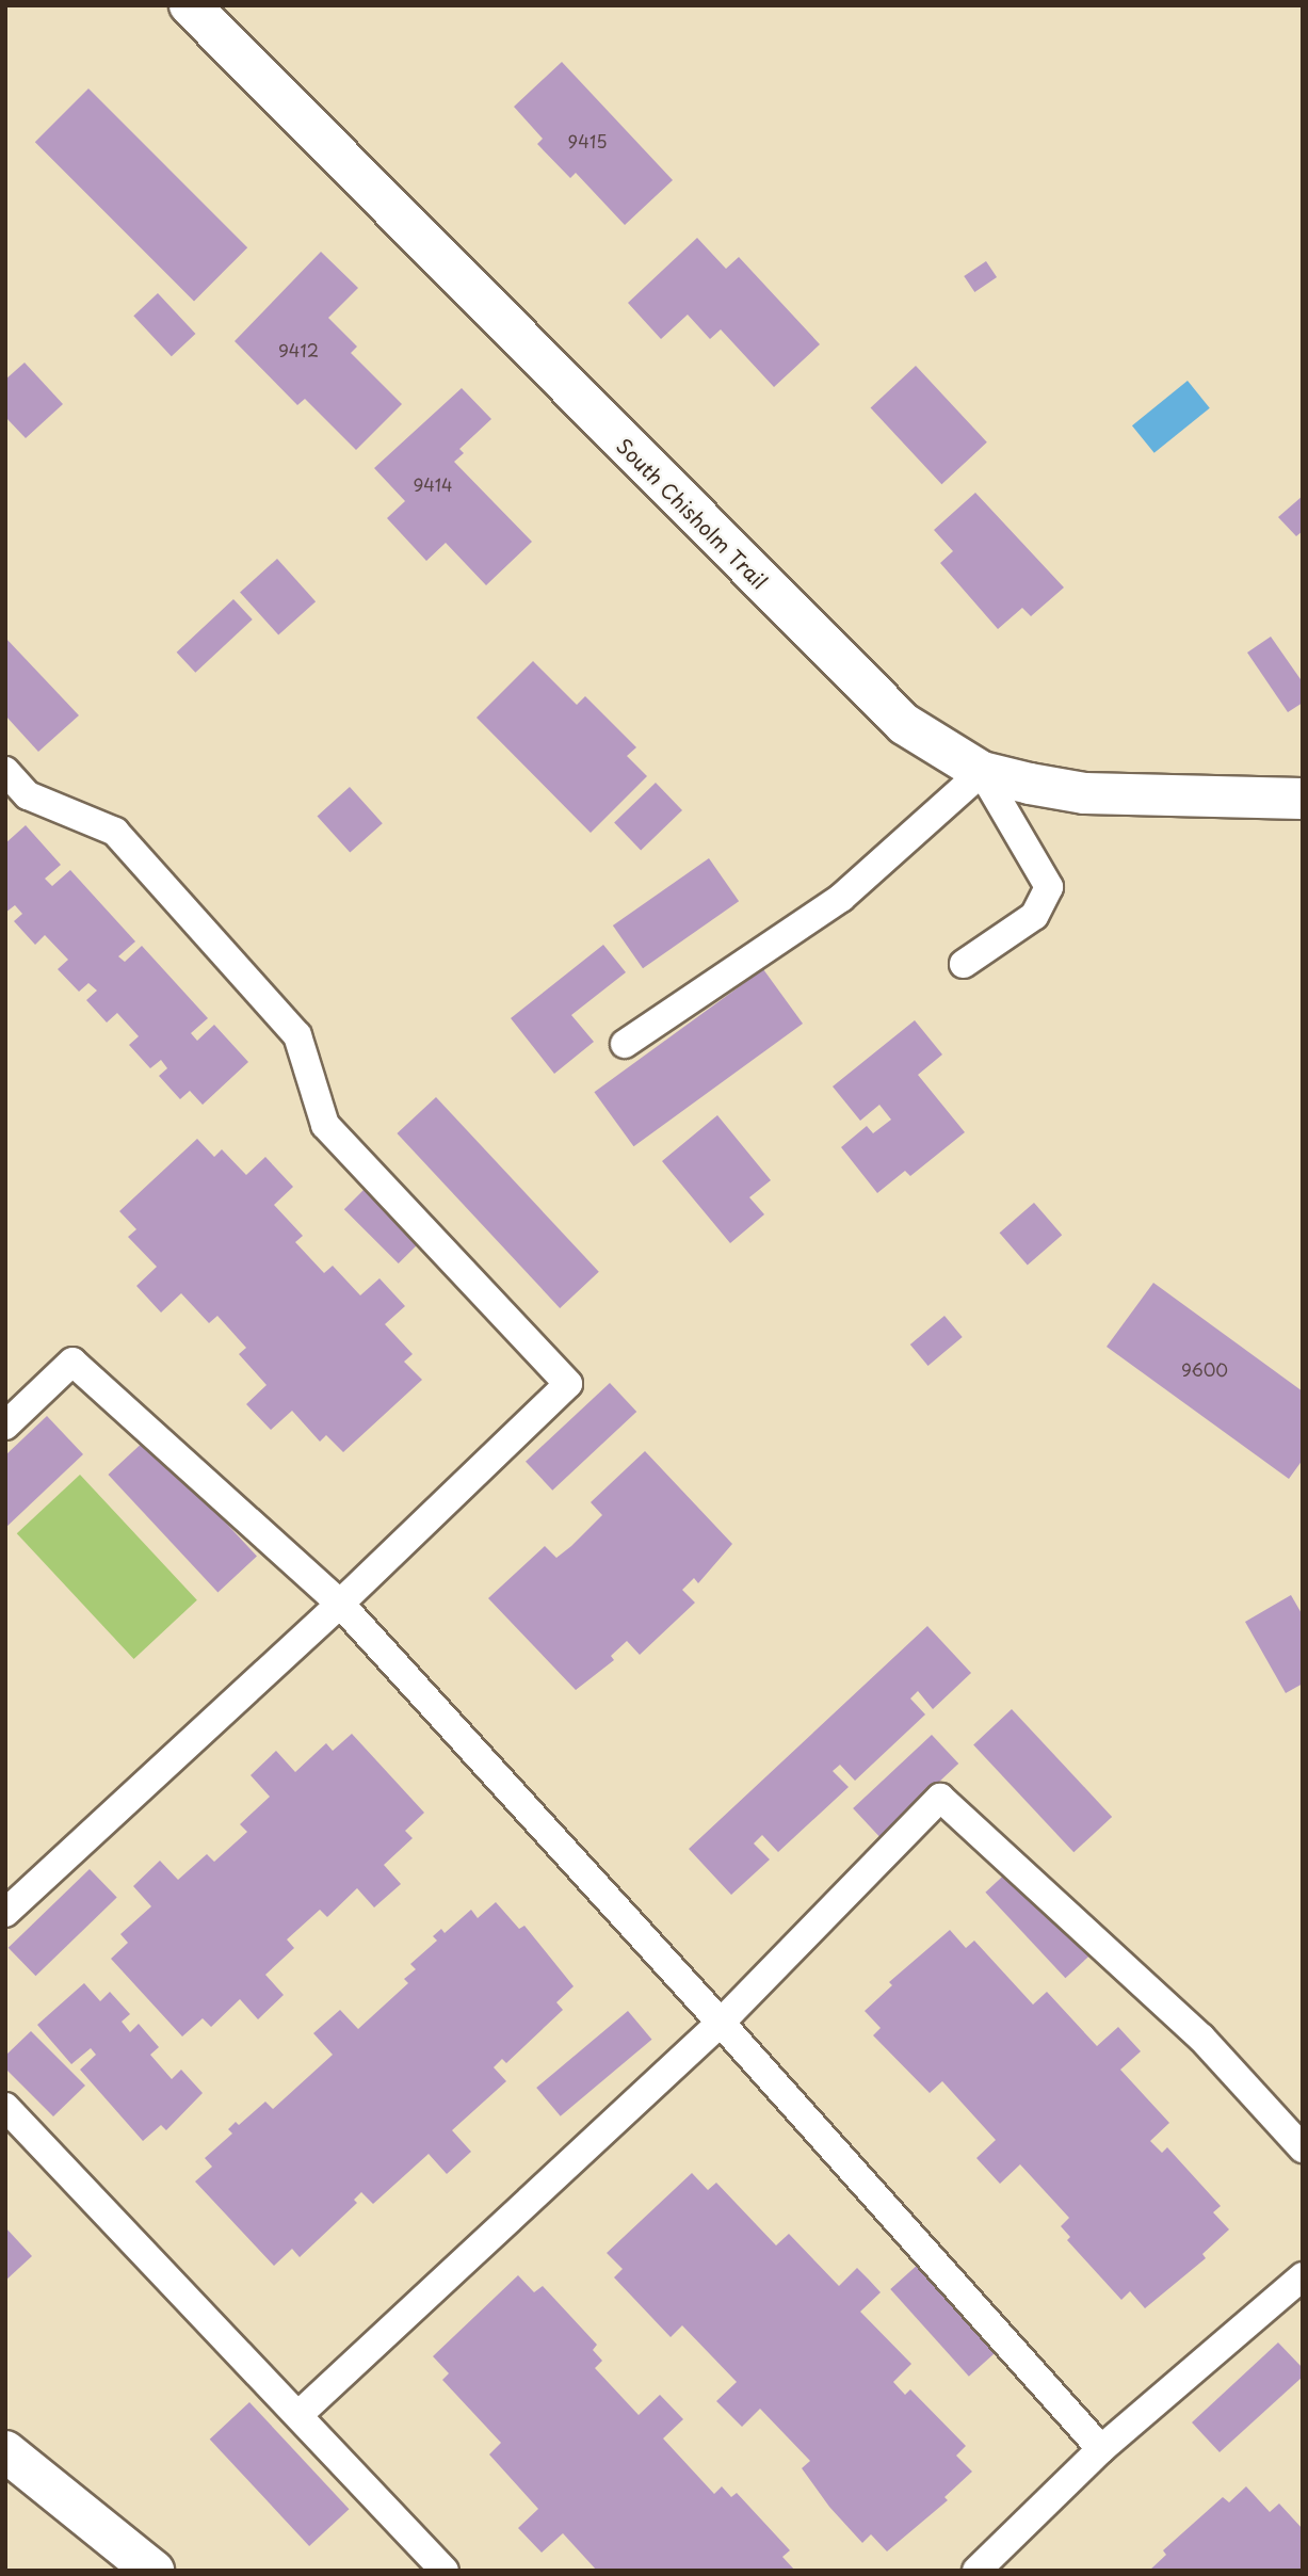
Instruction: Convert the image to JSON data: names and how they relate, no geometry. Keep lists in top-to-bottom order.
{
  "streets": {
    "street": ["South Chisholm Trail"]
  },
  "house_numbers": [
    "9415",
    "9412",
    "9414",
    "9600"
  ]
}
